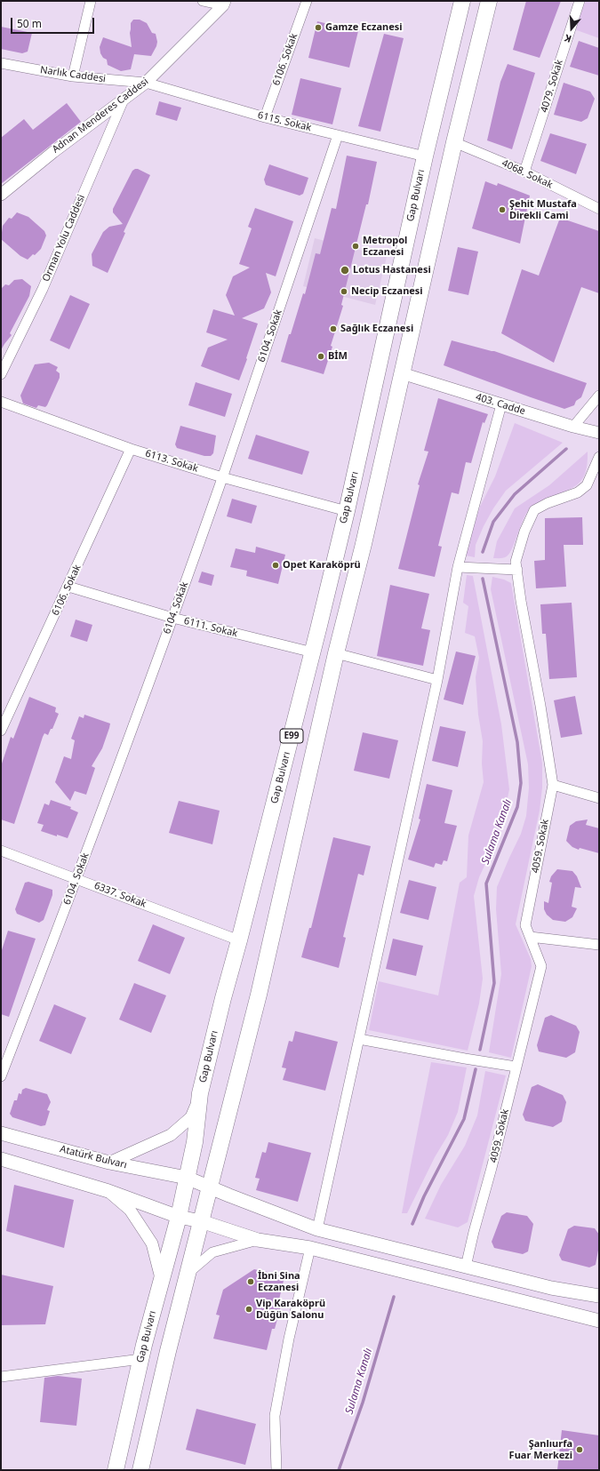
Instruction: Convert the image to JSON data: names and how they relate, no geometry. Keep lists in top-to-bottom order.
{
  "streets": {
    "highway": ["Gap Bulvarı", "E99"],
    "main road": ["Atatürk Bulvarı"],
    "street": [
      "6106. Sokak",
      "Narlık Caddesi",
      "4079. Sokak",
      "Adnan Menderes Caddesi",
      "6115. Sokak",
      "4068. Sokak",
      "Orman Yolu Caddesi",
      "6104. Sokak",
      "403. Cadde",
      "6113. Sokak",
      "6111. Sokak",
      "4059. Sokak",
      "6337. Sokak"
    ]
  },
  "crossings": [
    ["6106. Sokak", "6115. Sokak"],
    ["6106. Sokak", "6113. Sokak"],
    ["6106. Sokak", "6111. Sokak"],
    ["Narlık Caddesi", "Adnan Menderes Caddesi"],
    ["Narlık Caddesi", "6115. Sokak"],
    ["4079. Sokak", "4068. Sokak"],
    ["Adnan Menderes Caddesi", "6115. Sokak"],
    ["Adnan Menderes Caddesi", "Orman Yolu Caddesi"],
    ["6115. Sokak", "Gap Bulvarı"],
    ["6115. Sokak", "6104. Sokak"],
    ["4068. Sokak", "E99"],
    ["Gap Bulvarı", "6113. Sokak"],
    ["Gap Bulvarı", "6111. Sokak"],
    ["Gap Bulvarı", "6337. Sokak"],
    ["Gap Bulvarı", "Atatürk Bulvarı"],
    ["6104. Sokak", "6113. Sokak"],
    ["6104. Sokak", "6111. Sokak"],
    ["6104. Sokak", "6337. Sokak"],
    ["403. Cadde", "E99"],
    ["E99", "Atatürk Bulvarı"],
    ["4059. Sokak", "Atatürk Bulvarı"]
  ],
  "water": ["Sulama Kanalı"],
  "places": [
    "Gamze Eczanesi",
    "Şehit Mustafa Direkli Cami",
    "Metropol Eczanesi",
    "Lotus Hastanesi",
    "Necip Eczanesi",
    "Sağlık Eczanesi",
    "BİM",
    "Opet Karaköprü",
    "İbni Sina Eczanesi",
    "Vip Karaköprü Düğün Salonu",
    "Şanlıurfa Fuar Merkezi"
  ],
  "scale_bar": "50 m",
  "north": "bottom"
}
